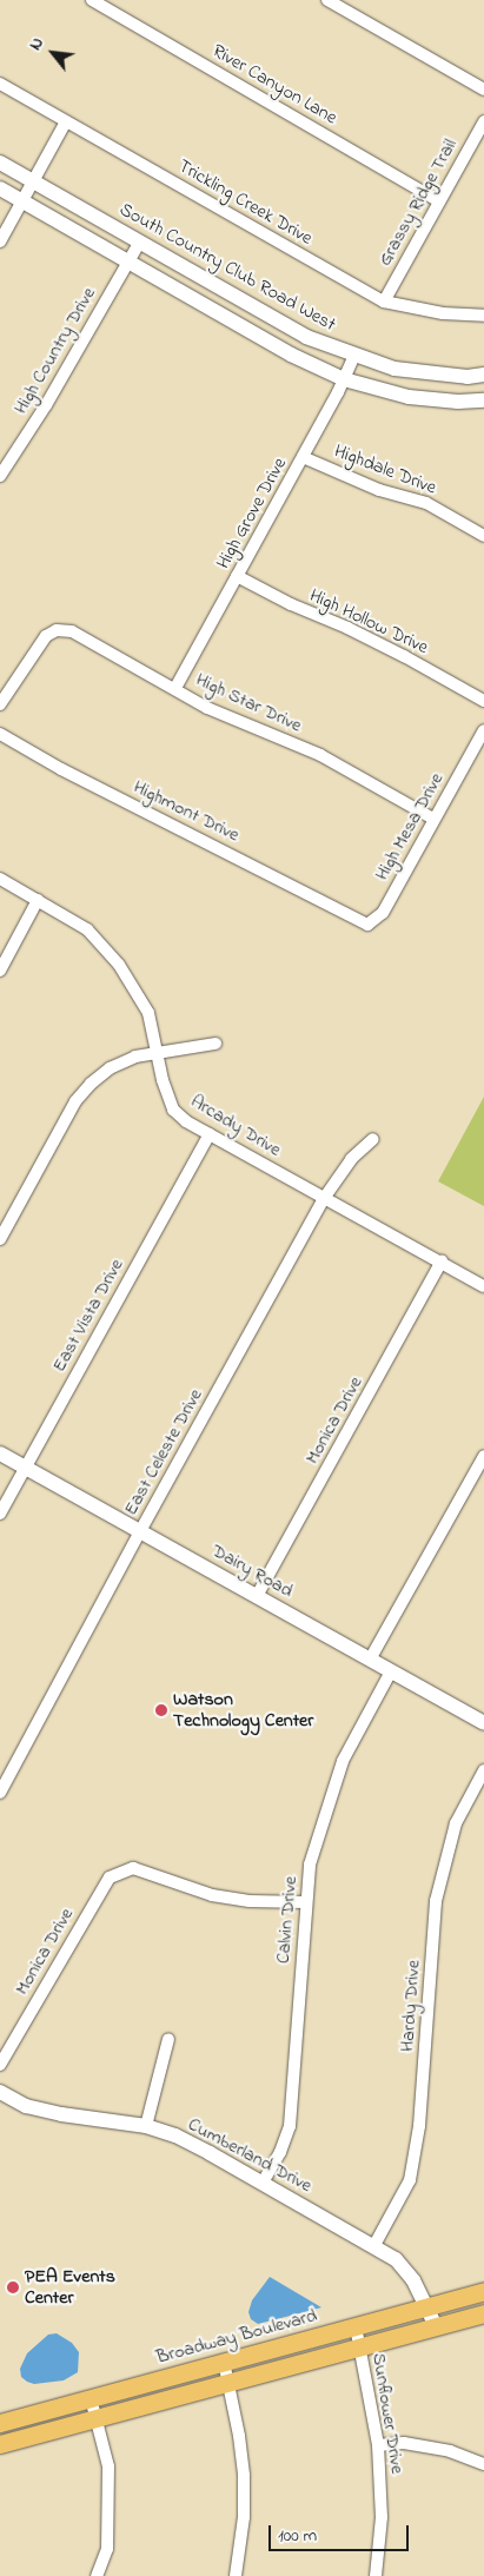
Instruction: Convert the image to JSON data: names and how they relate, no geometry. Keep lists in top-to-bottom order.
{
  "streets": {
    "main road": ["Broadway Boulevard"],
    "street": [
      "River Canyon Lane",
      "Trickling Creek Drive",
      "Grassy Ridge Trail",
      "South Country Club Road West",
      "High Country Drive",
      "Highdale Drive",
      "High Grove Drive",
      "High Hollow Drive",
      "High Star Drive",
      "Highmont Drive",
      "High Mesa Drive",
      "Arcady Drive",
      "East Vista Drive",
      "Monica Drive",
      "East Celeste Drive",
      "Dairy Road",
      "Calvin Drive",
      "Hardy Drive",
      "Cumberland Drive",
      "Sunflower Drive"
    ]
  },
  "crossings": [
    ["River Canyon Lane", "Grassy Ridge Trail"],
    ["Trickling Creek Drive", "Grassy Ridge Trail"],
    ["South Country Club Road West", "High Country Drive"],
    ["South Country Club Road West", "High Grove Drive"],
    ["Highdale Drive", "High Grove Drive"],
    ["High Grove Drive", "High Hollow Drive"],
    ["High Grove Drive", "High Star Drive"],
    ["High Star Drive", "High Mesa Drive"],
    ["Highmont Drive", "High Mesa Drive"],
    ["Arcady Drive", "East Vista Drive"],
    ["Arcady Drive", "Monica Drive"],
    ["Arcady Drive", "East Celeste Drive"],
    ["East Vista Drive", "Dairy Road"],
    ["Monica Drive", "Dairy Road"],
    ["Monica Drive", "Calvin Drive"],
    ["East Celeste Drive", "Dairy Road"],
    ["Dairy Road", "Calvin Drive"],
    ["Calvin Drive", "Cumberland Drive"],
    ["Hardy Drive", "Cumberland Drive"],
    ["Cumberland Drive", "Broadway Boulevard"],
    ["Broadway Boulevard", "Sunflower Drive"]
  ],
  "places": ["Watson Technology Center", "PEA Events Center"],
  "scale_bar": "100 m",
  "north": "top left"
}
